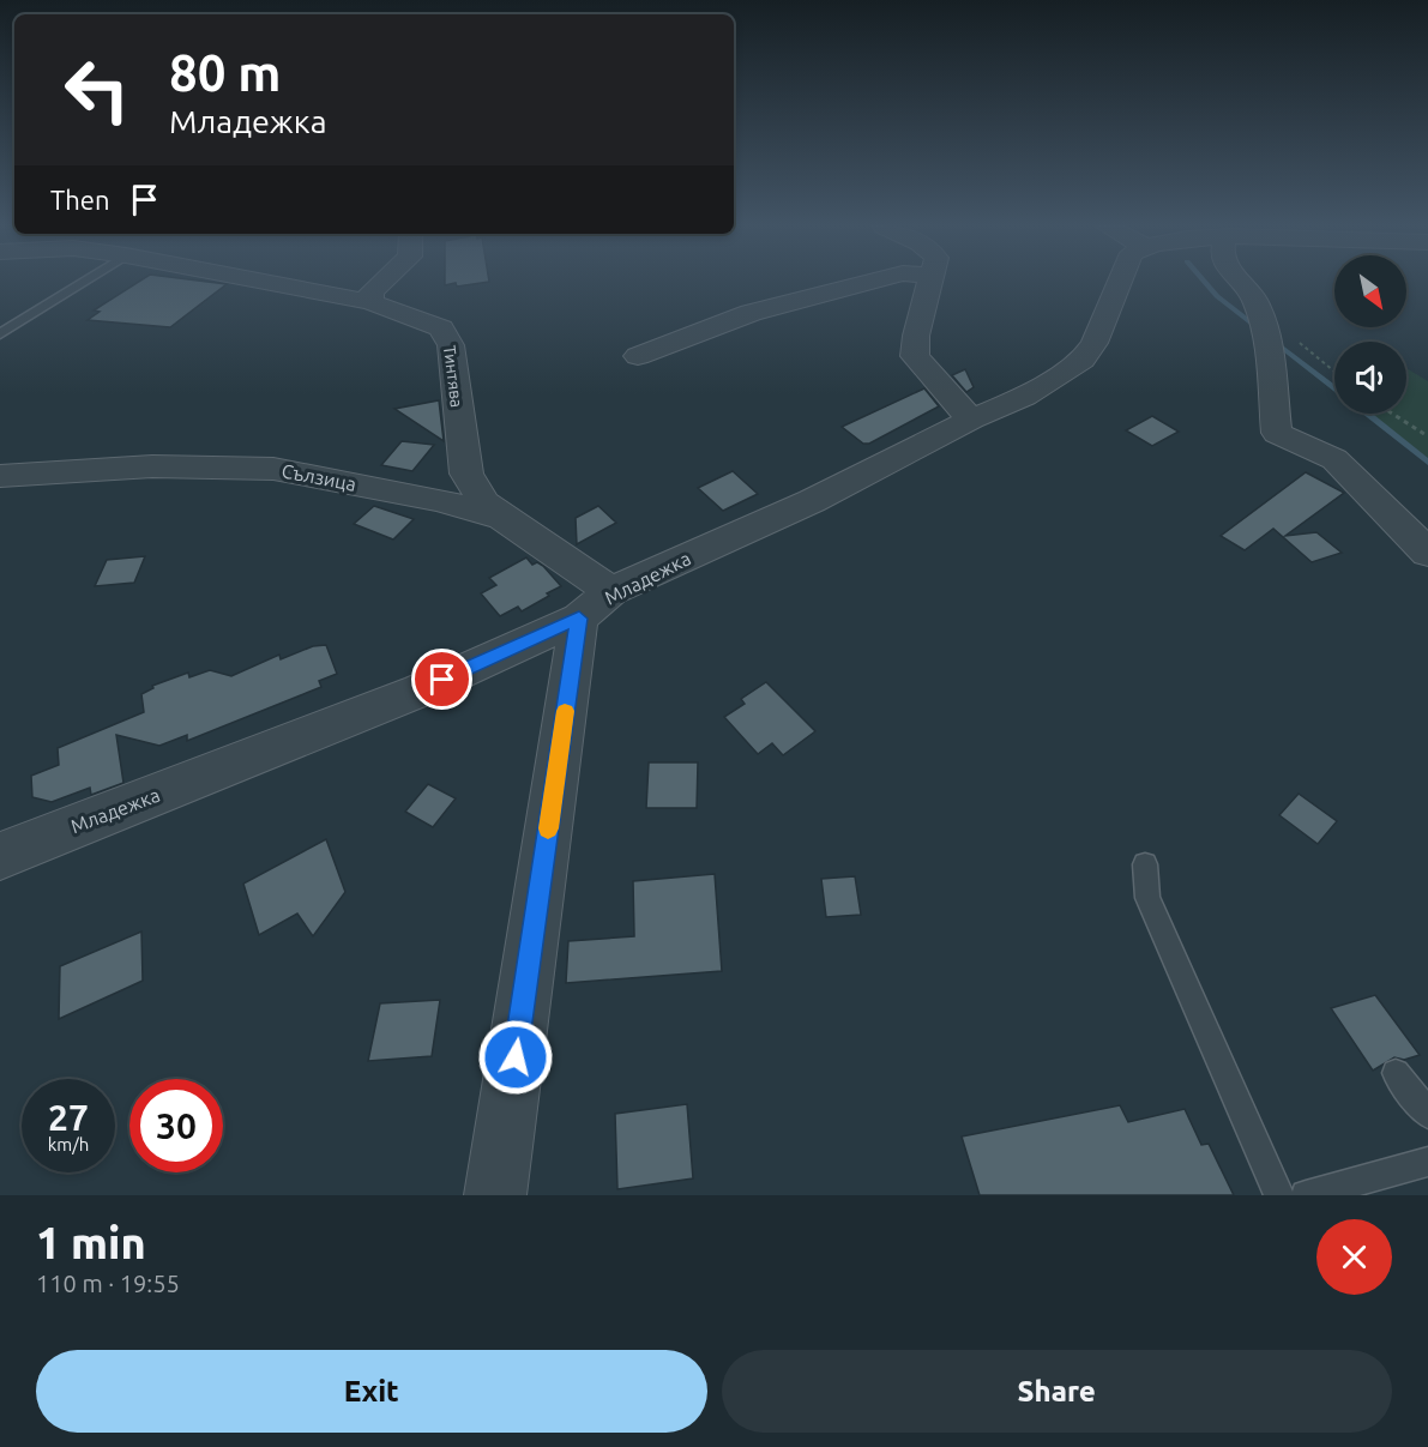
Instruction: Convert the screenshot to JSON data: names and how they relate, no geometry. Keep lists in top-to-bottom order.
{
  "streets": {
    "street": ["Тинтява", "Сълзица", "Младежка"]
  },
  "crossings": [
    ["Тинтява", "Сълзица"],
    ["Сълзица", "Младежка"]
  ],
  "north": "bottom right",
  "page": {
    "turn": ["80 m", "Младежка"],
    "then": "Then",
    "speed": "27 km/h",
    "limit": "30",
    "heading": ["1 min", "110 m · 19:55"],
    "buttons": ["Exit", "Share"]
  }
}
